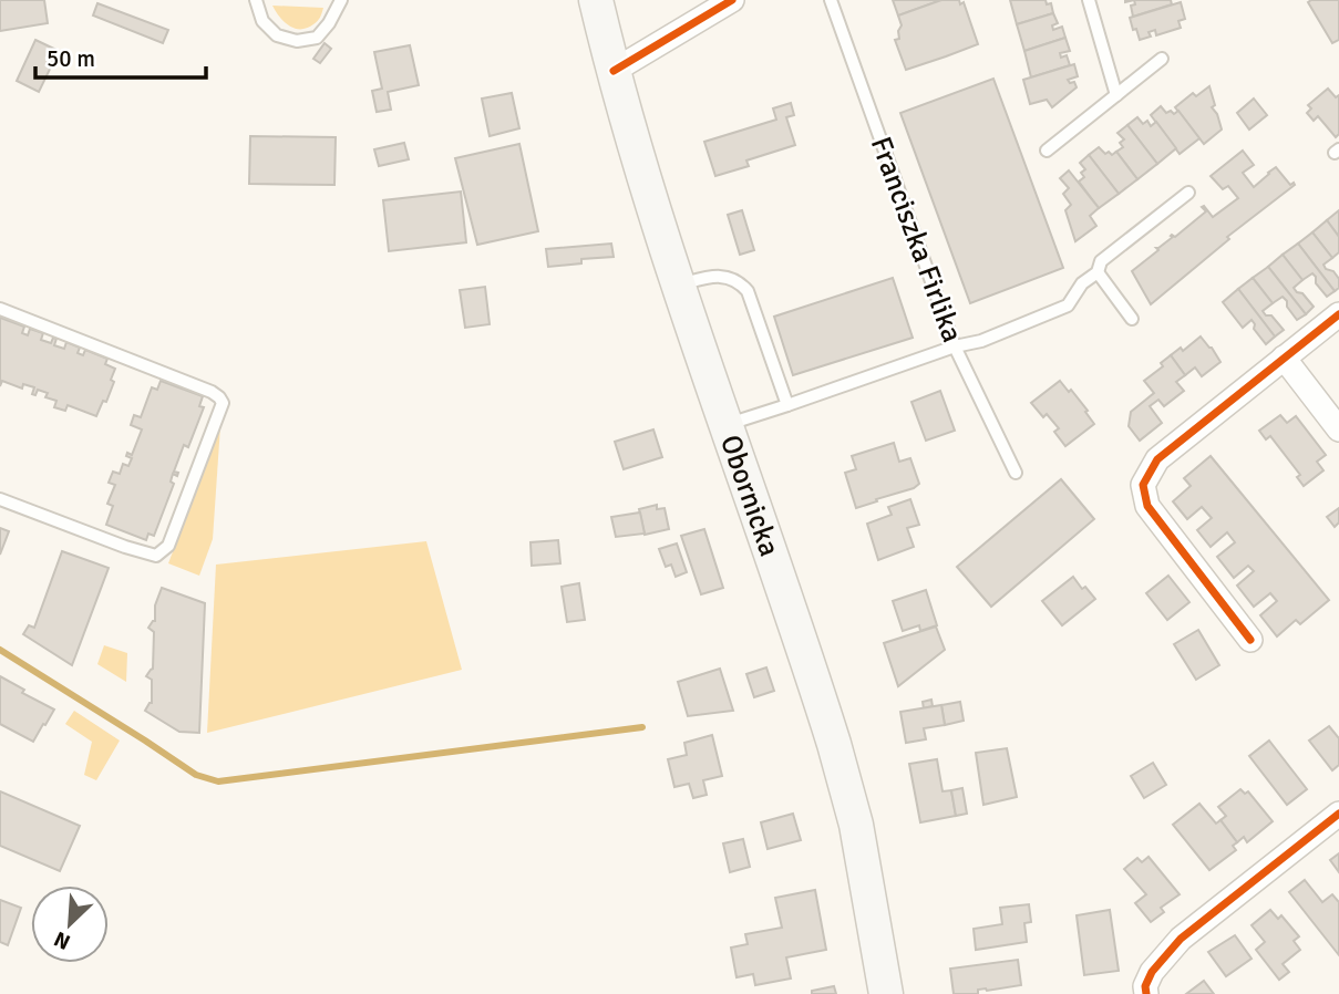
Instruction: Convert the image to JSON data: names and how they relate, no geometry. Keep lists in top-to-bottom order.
{
  "streets": {
    "main road": ["Obornicka"],
    "lane": ["Franciszka Firlika"]
  },
  "scale_bar": "50 m",
  "north": "bottom left"
}
